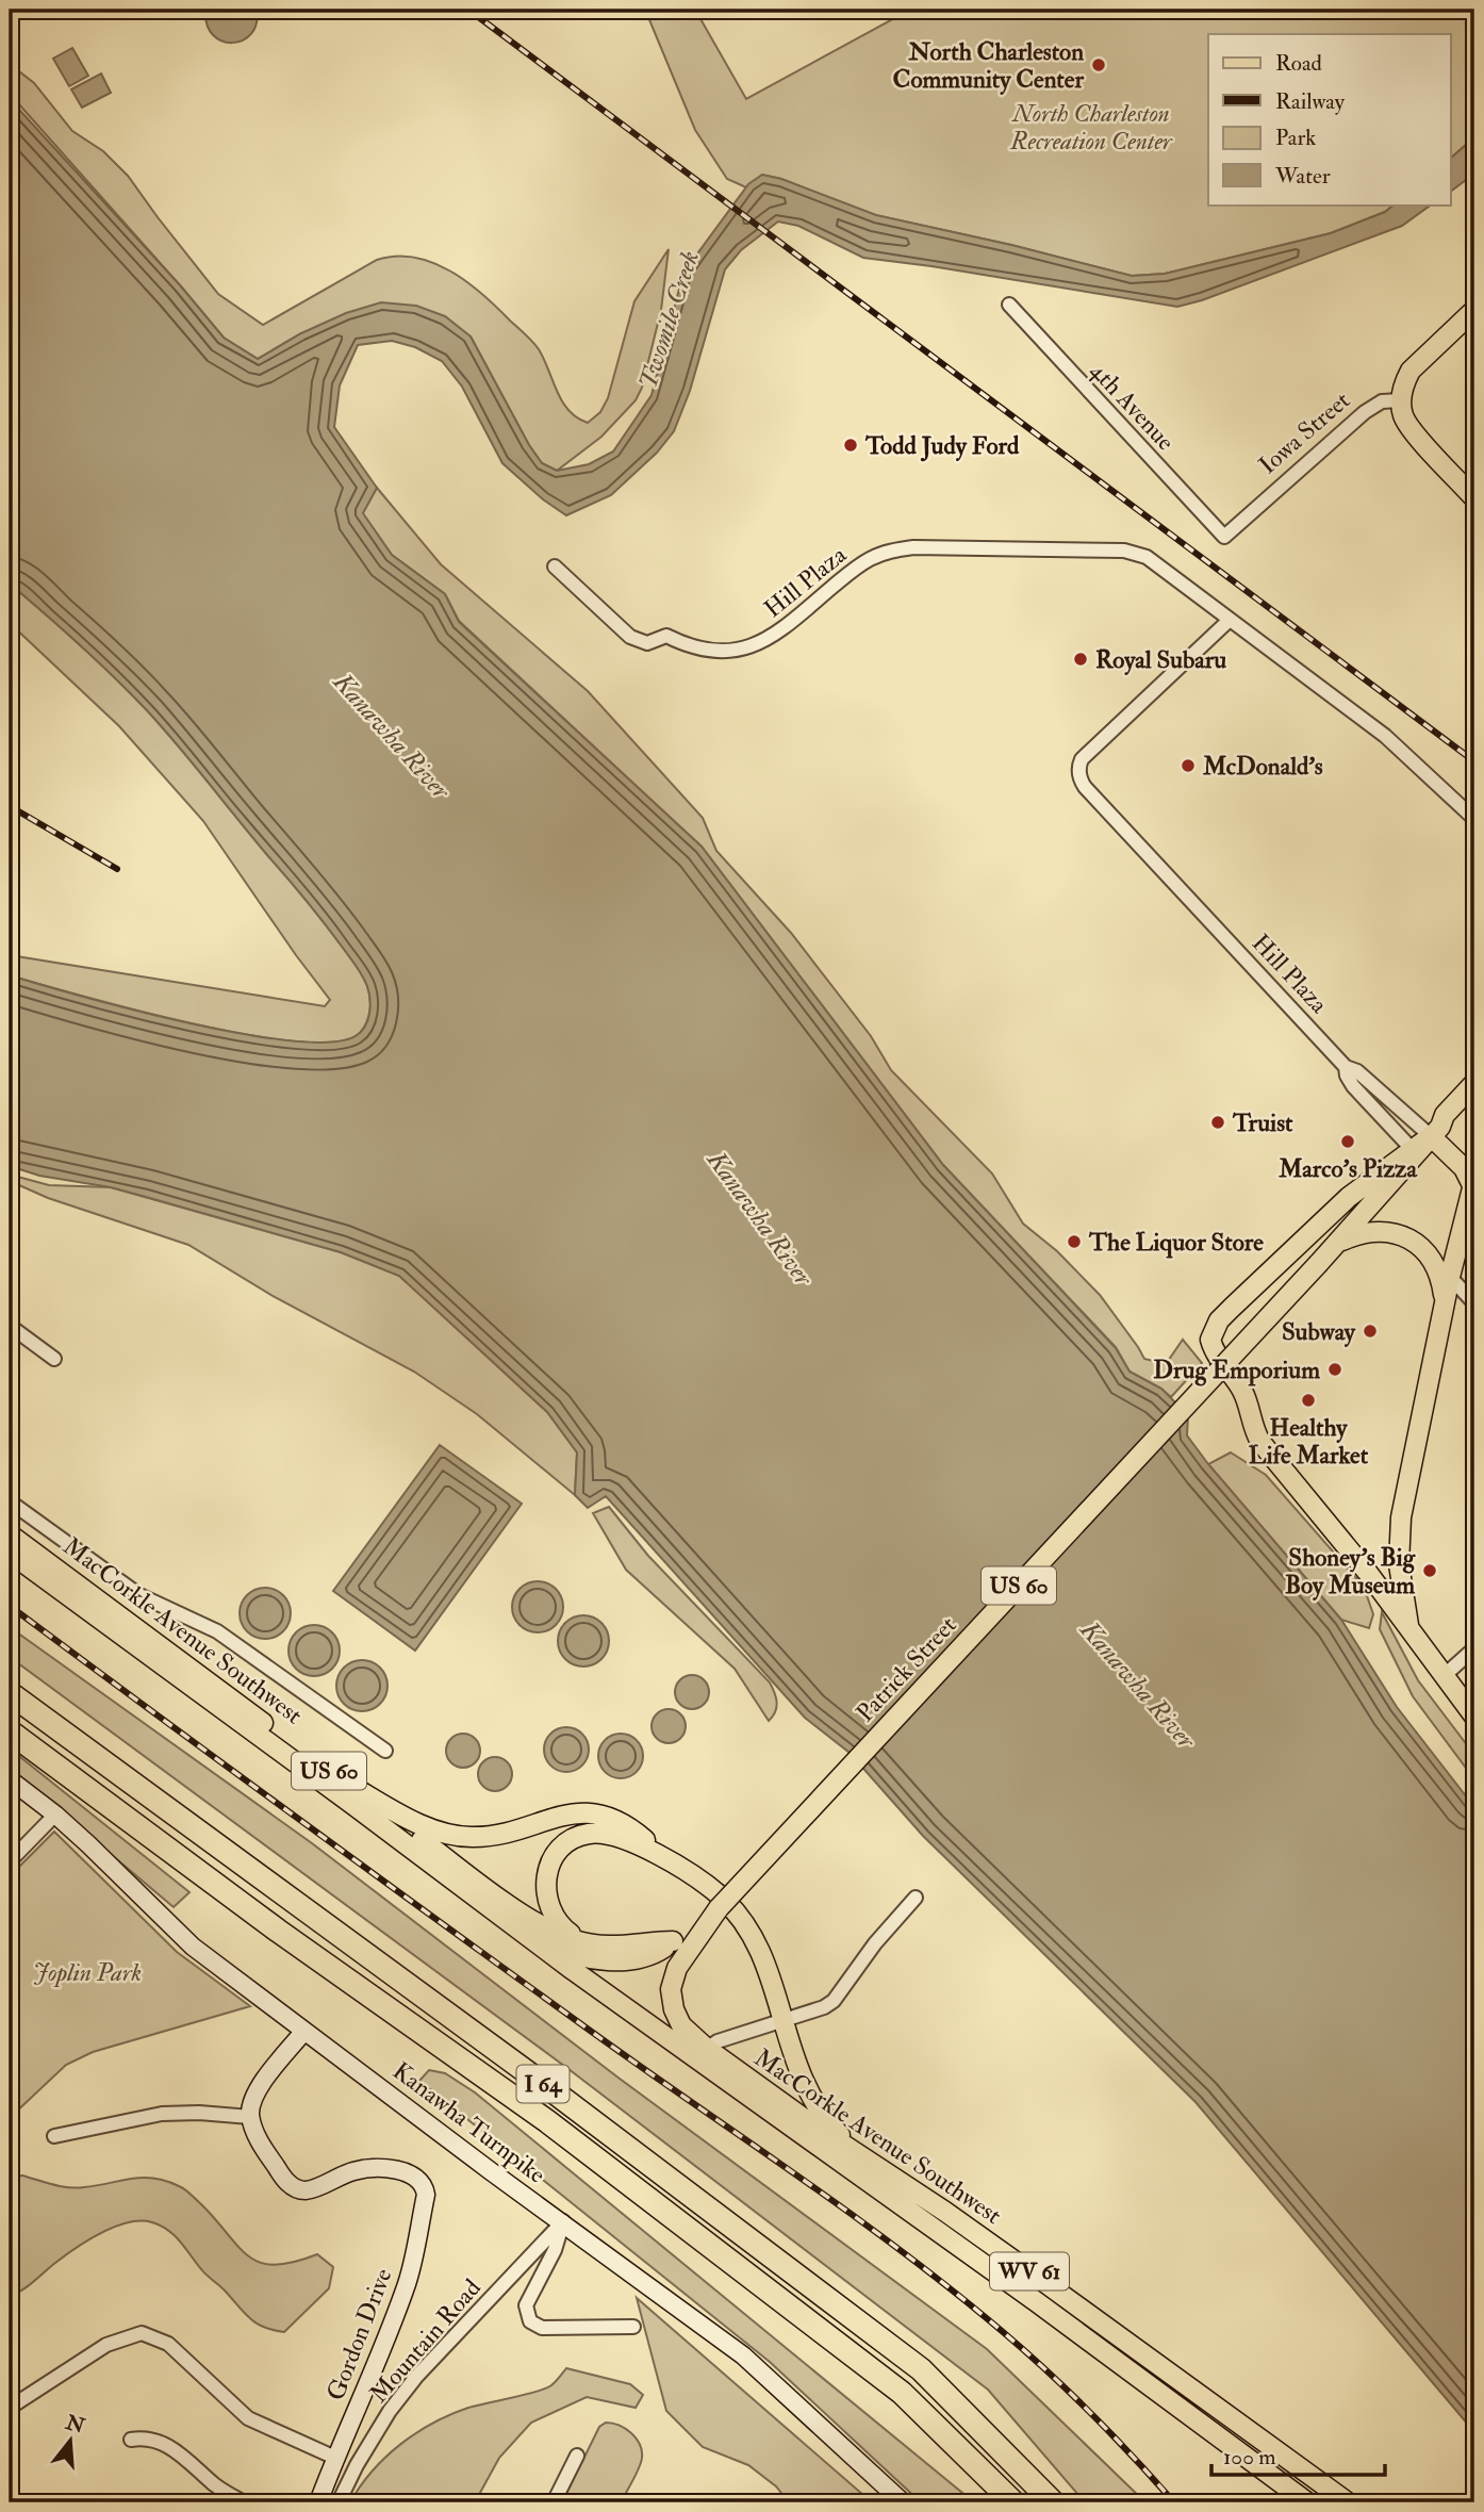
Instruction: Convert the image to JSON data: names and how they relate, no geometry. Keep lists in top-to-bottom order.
{
  "streets": {
    "highway": ["I 64"],
    "main road": [
      "US 60",
      "MacCorkle Avenue Southwest",
      "Patrick Street",
      "Kanawha Turnpike",
      "WV 61",
      "Gordon Drive"
    ],
    "street": [
      "4th Avenue",
      "Iowa Street",
      "Hill Plaza",
      "Mountain Road"
    ]
  },
  "crossings": [
    ["4th Avenue", "Iowa Street"],
    ["Hill Plaza", "Patrick Street"],
    ["MacCorkle Avenue Southwest", "Patrick Street"],
    ["Kanawha Turnpike", "Mountain Road"]
  ],
  "water": ["Twomile Creek", "Kanawha River"],
  "parks": ["North Charleston Recreation Center", "Joplin Park"],
  "places": [
    "North Charleston Community Center",
    "Todd Judy Ford",
    "Royal Subaru",
    "McDonald's",
    "Truist",
    "Marco's Pizza",
    "The Liquor Store",
    "Subway",
    "Drug Emporium",
    "Healthy Life Market",
    "Shoney's Big Boy Museum"
  ],
  "legend": [
    "Road",
    "Railway",
    "Park",
    "Water"
  ],
  "scale_bar": "100 m",
  "north": "top"
}
